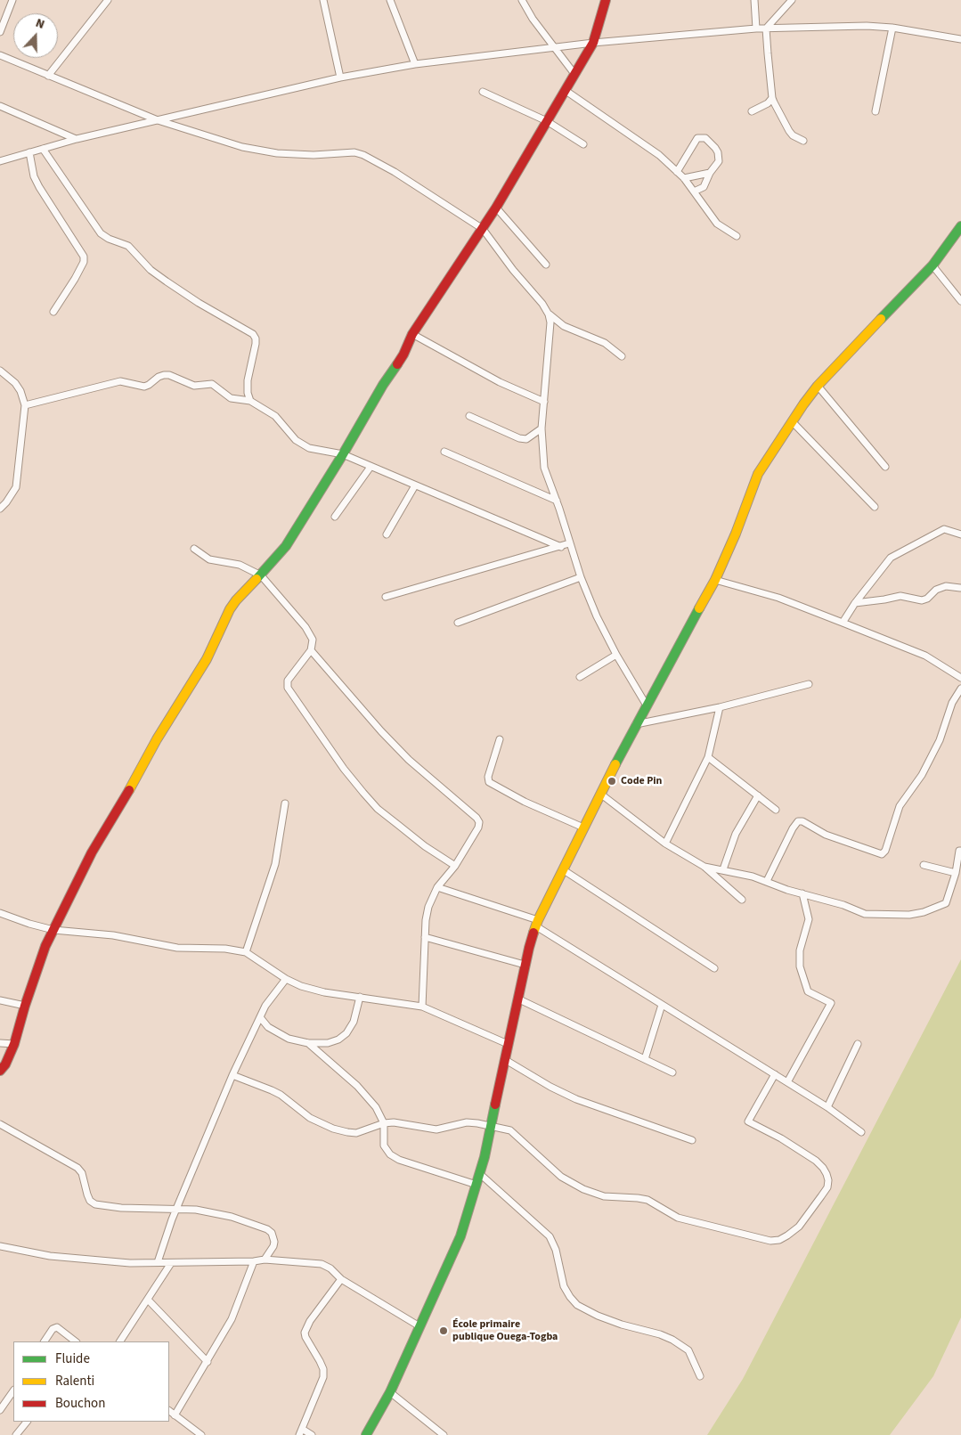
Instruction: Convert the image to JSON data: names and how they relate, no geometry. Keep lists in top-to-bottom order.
{
  "places": ["Code Pin", "École primaire publique Ouega-Togba"],
  "legend": ["Fluide", "Ralenti", "Bouchon"],
  "north": "top"
}
